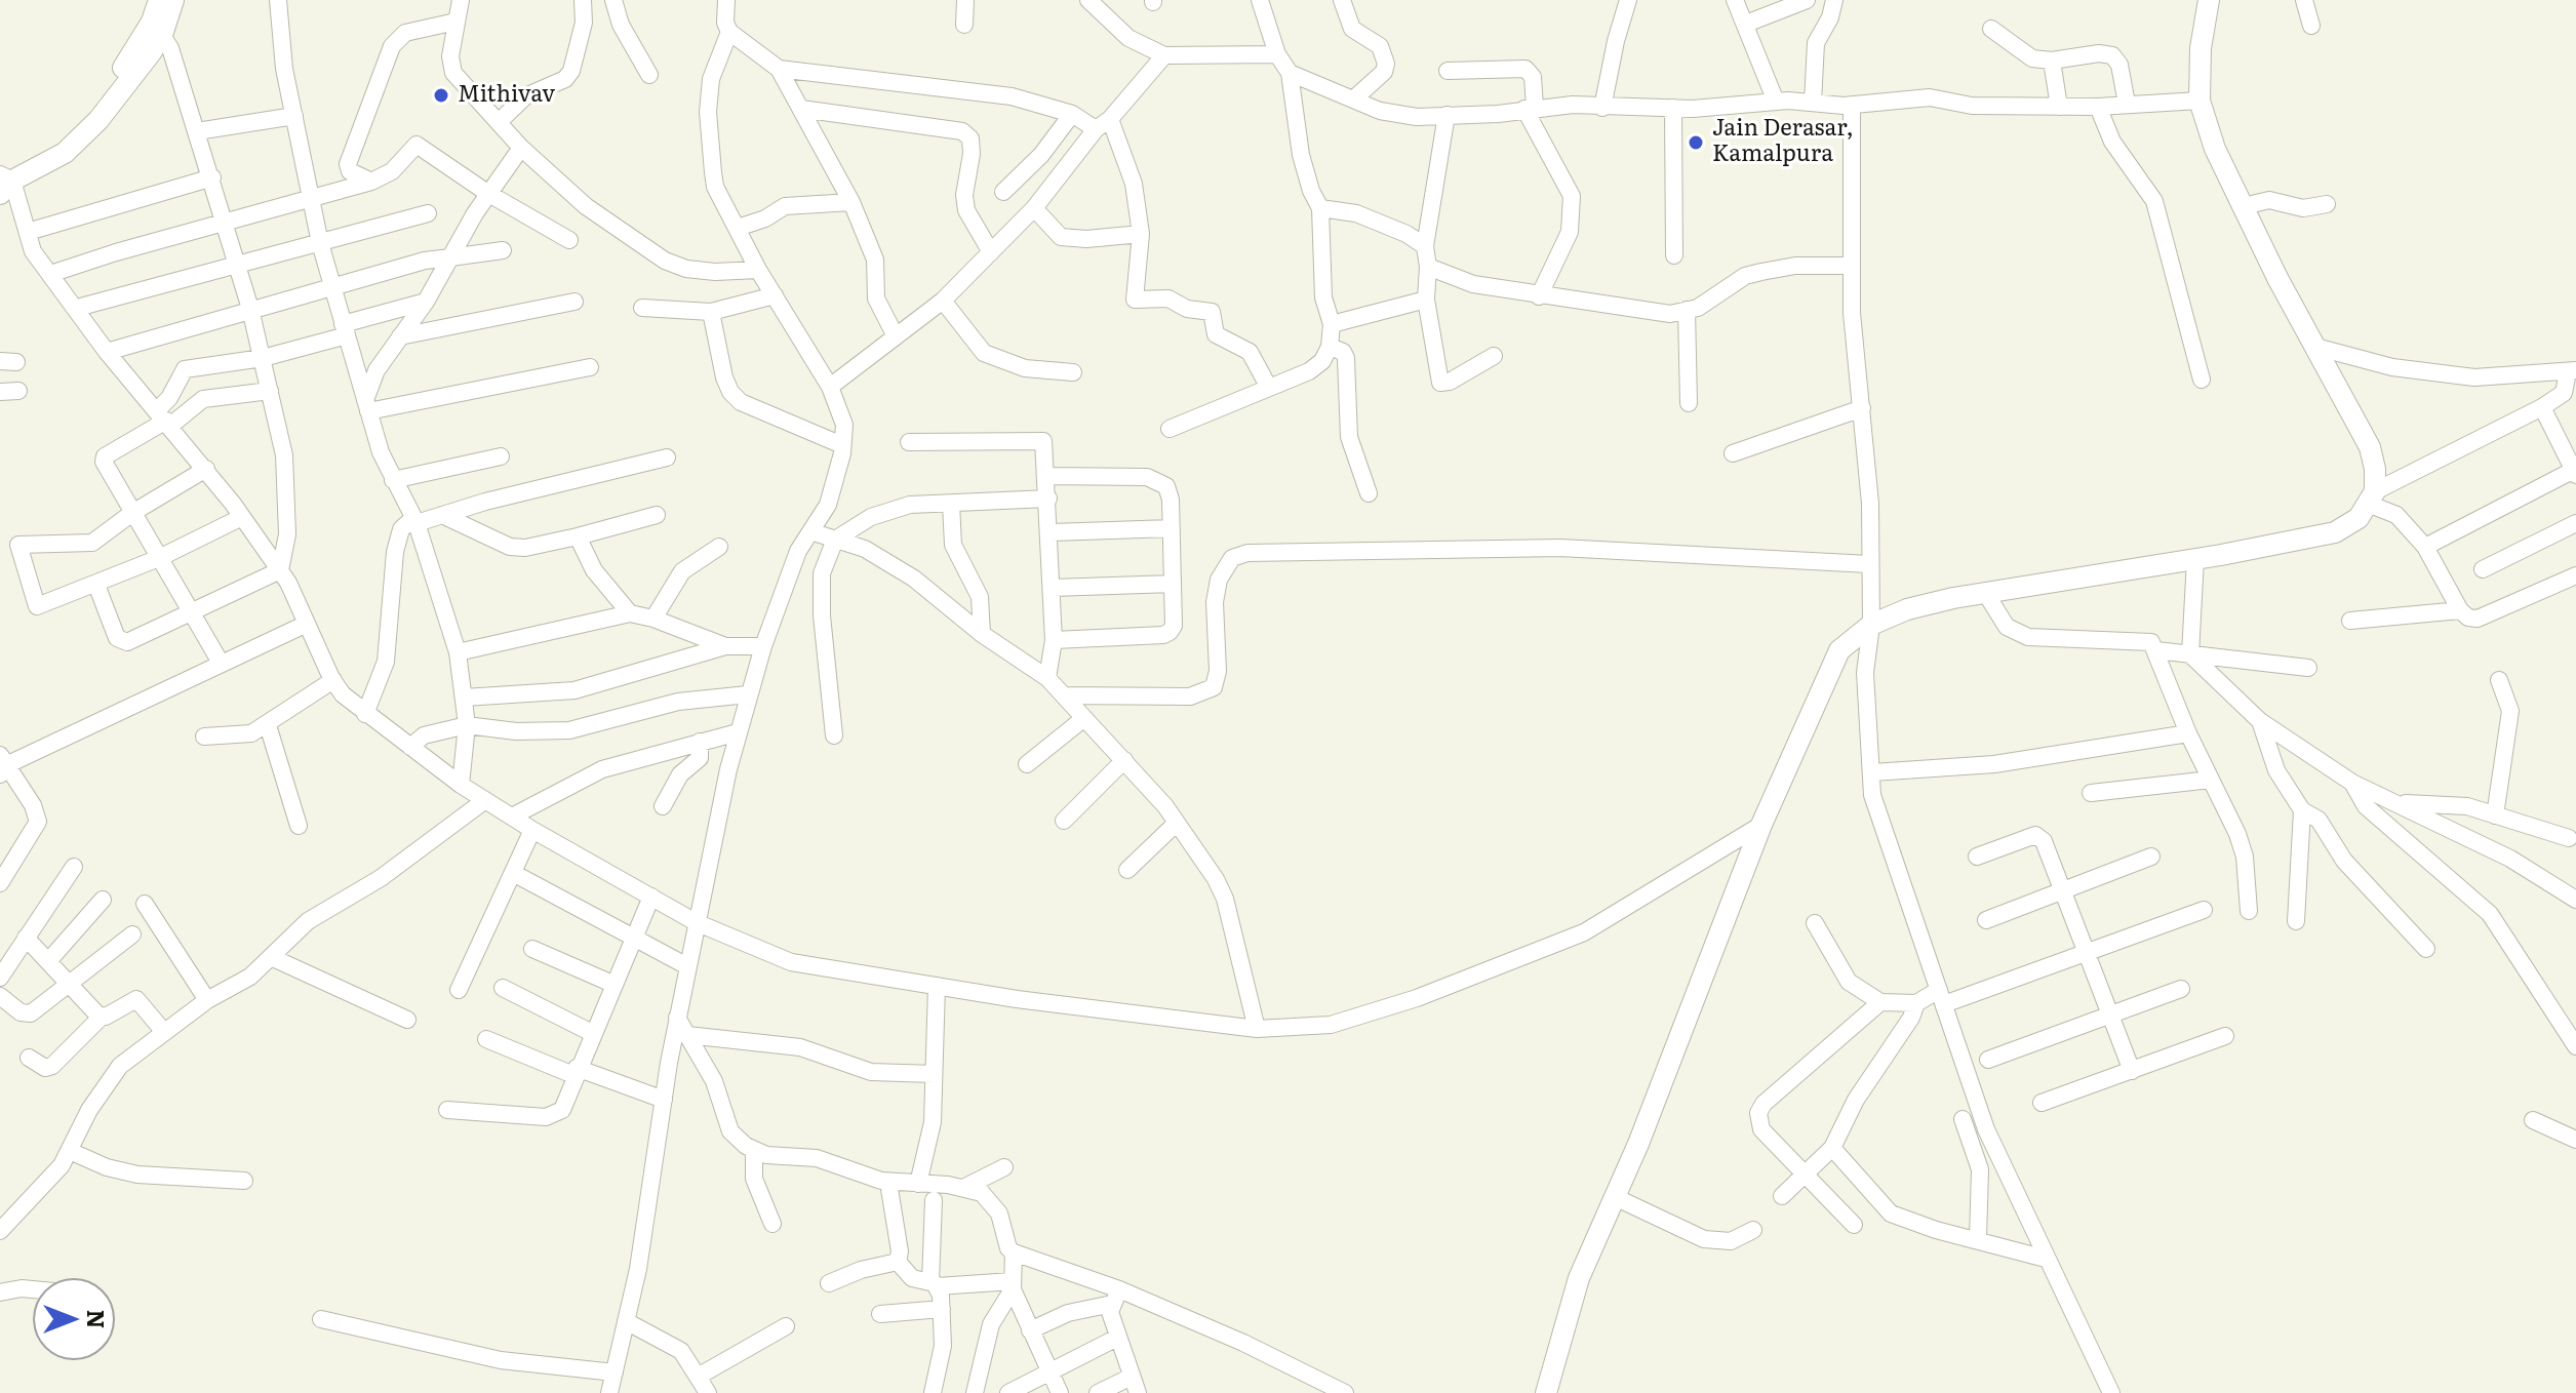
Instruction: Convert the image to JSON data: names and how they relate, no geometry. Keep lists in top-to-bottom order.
{
  "places": ["Mithivav", "Jain Derasar, Kamalpura"],
  "north": "right"
}
